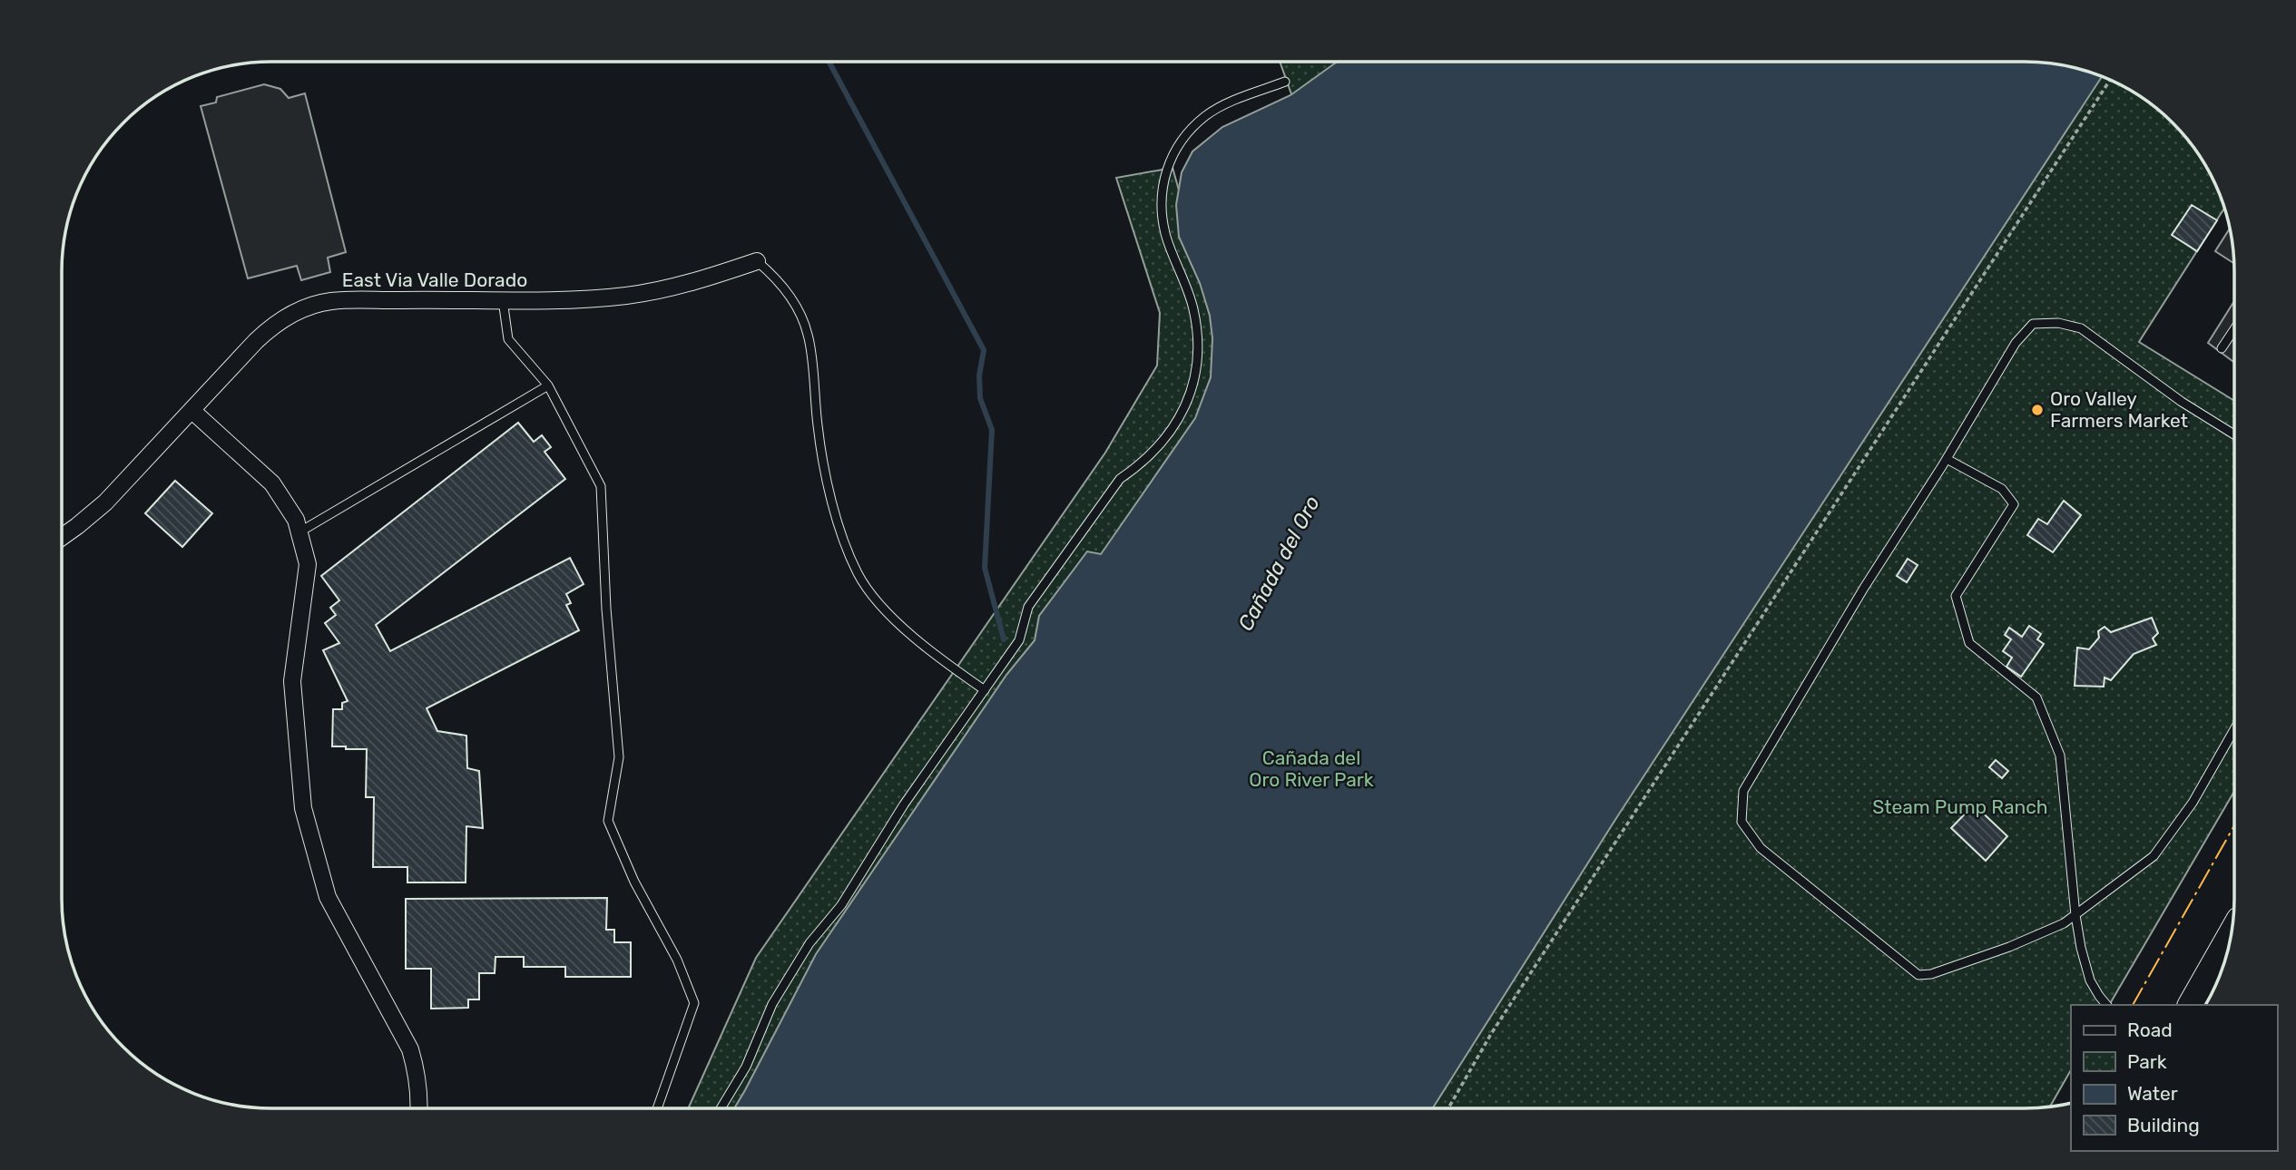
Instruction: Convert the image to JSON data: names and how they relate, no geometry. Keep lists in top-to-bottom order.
{
  "streets": {
    "street": ["East Via Valle Dorado"]
  },
  "water": ["Cañada del Oro"],
  "parks": ["Cañada del Oro River Park", "Steam Pump Ranch"],
  "places": ["Oro Valley Farmers Market"],
  "legend": [
    "Road",
    "Park",
    "Water",
    "Building"
  ]
}
